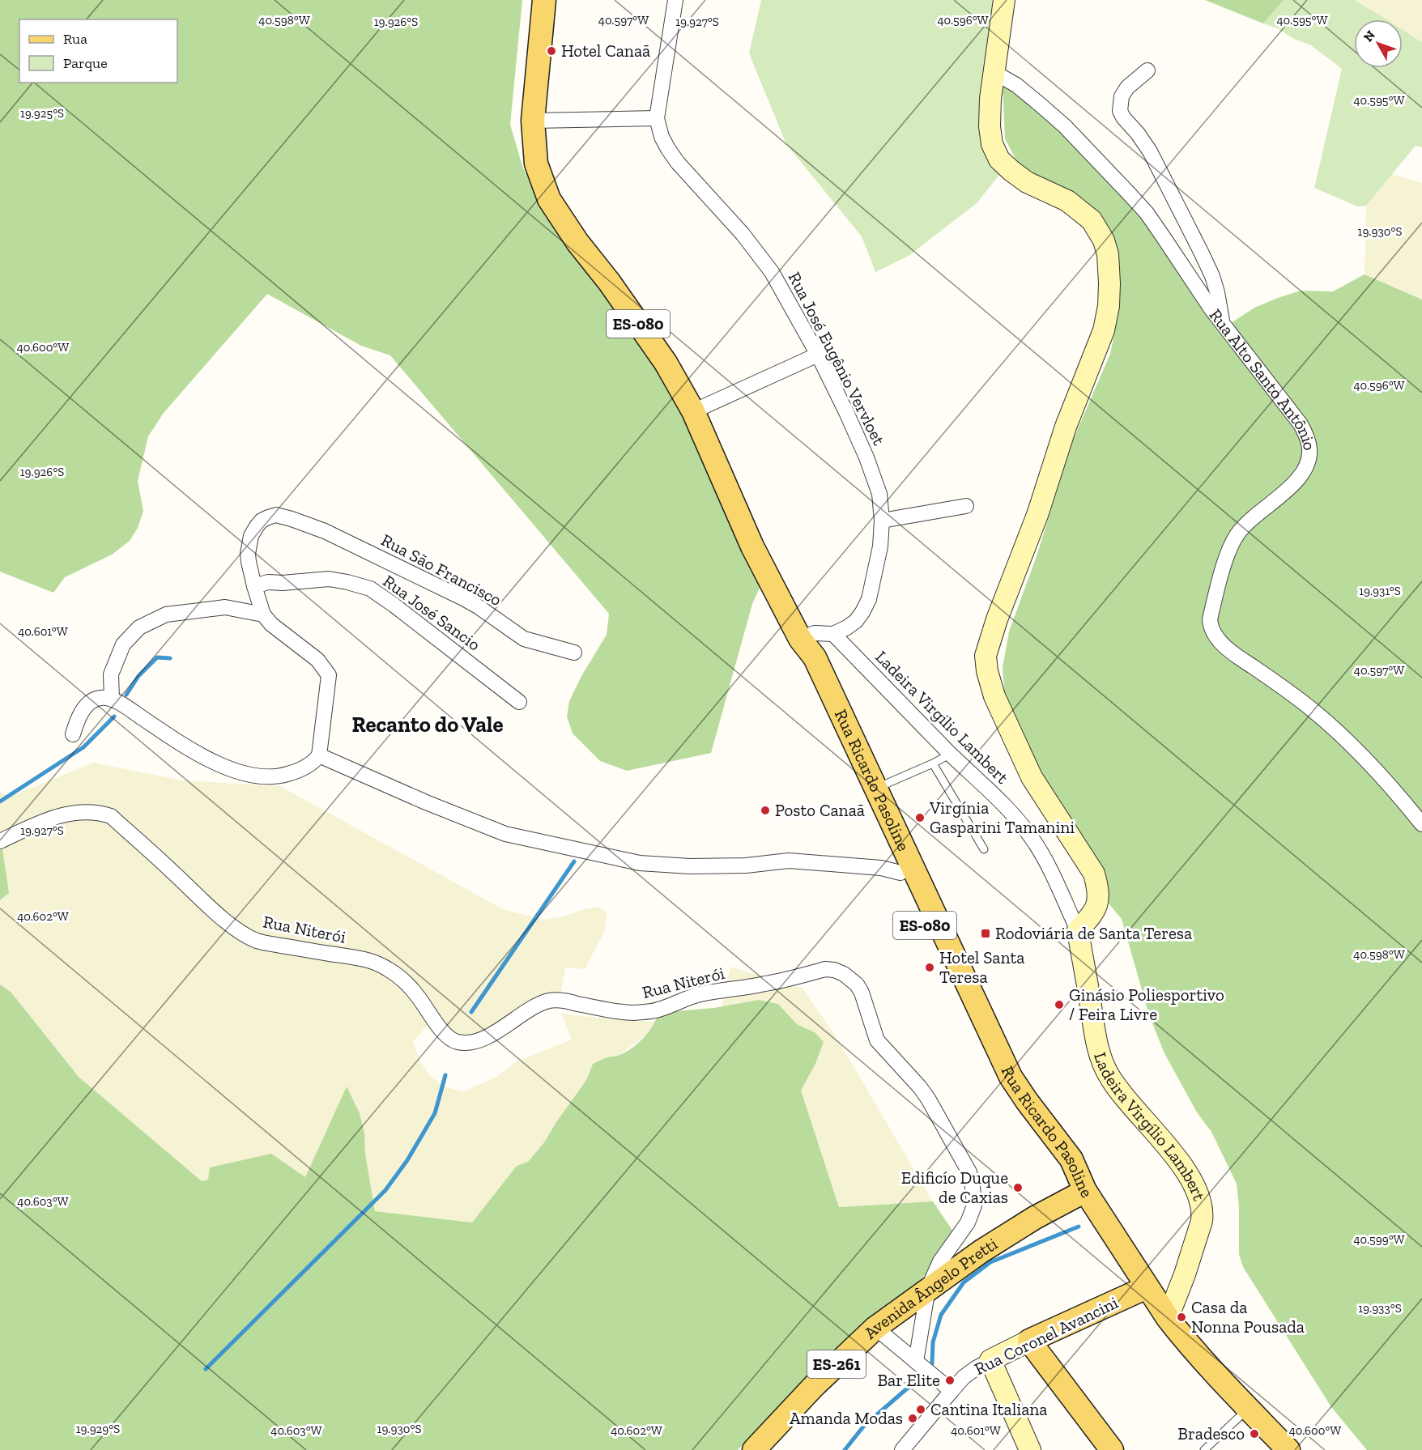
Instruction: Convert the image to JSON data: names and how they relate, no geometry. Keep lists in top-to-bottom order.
{
  "streets": {
    "main road": [
      "ES-080",
      "Rua Ricardo Pasoline",
      "Avenida Ângelo Pretti",
      "Rua Coronel Avancini",
      "ES-261"
    ],
    "street": [
      "Rua José Eugênio Vervloet",
      "Rua Alto Santo Antônio",
      "Rua São Francisco",
      "Rua José Sancio",
      "Ladeira Virgilio Lambert",
      "Rua Niterói",
      "Ladeira Virgílio Lambert"
    ]
  },
  "crossings": [
    ["ES-080", "Rua José Eugênio Vervloet"],
    ["ES-080", "Rua Ricardo Pasoline"],
    ["Rua José Eugênio Vervloet", "Ladeira Virgilio Lambert"],
    ["Rua José Eugênio Vervloet", "Rua Ricardo Pasoline"],
    ["Rua São Francisco", "Rua José Sancio"],
    ["Ladeira Virgilio Lambert", "Ladeira Virgílio Lambert"],
    ["Rua Ricardo Pasoline", "Avenida Ângelo Pretti"],
    ["Rua Niterói", "Avenida Ângelo Pretti"]
  ],
  "districts": ["Recanto do Vale"],
  "places": {
    "other": [
      "Hotel Canaã",
      "Posto Canaã",
      "Virgínia Gasparini Tamanini",
      "Hotel Santa Teresa",
      "Ginásio Poliesportivo / Feira Livre",
      "Edificío Duque de Caxias",
      "Casa da Nonna Pousada",
      "Bar Elite",
      "Cantina Italiana",
      "Amanda Modas",
      "Bradesco"
    ],
    "transit": ["Rodoviária de Santa Teresa"]
  },
  "legend": ["Rua", "Parque"],
  "north": "top left",
  "coordinates": [
    "40.598°W",
    "40.595°W",
    "40.597°W",
    "40.596°W",
    "19.926°S",
    "19.927°S",
    "19.925°S",
    "19.930°S",
    "40.600°W",
    "19.931°S",
    "40.601°W",
    "40.602°W",
    "40.603°W",
    "40.599°W",
    "19.933°S",
    "19.929°S"
  ]
}
